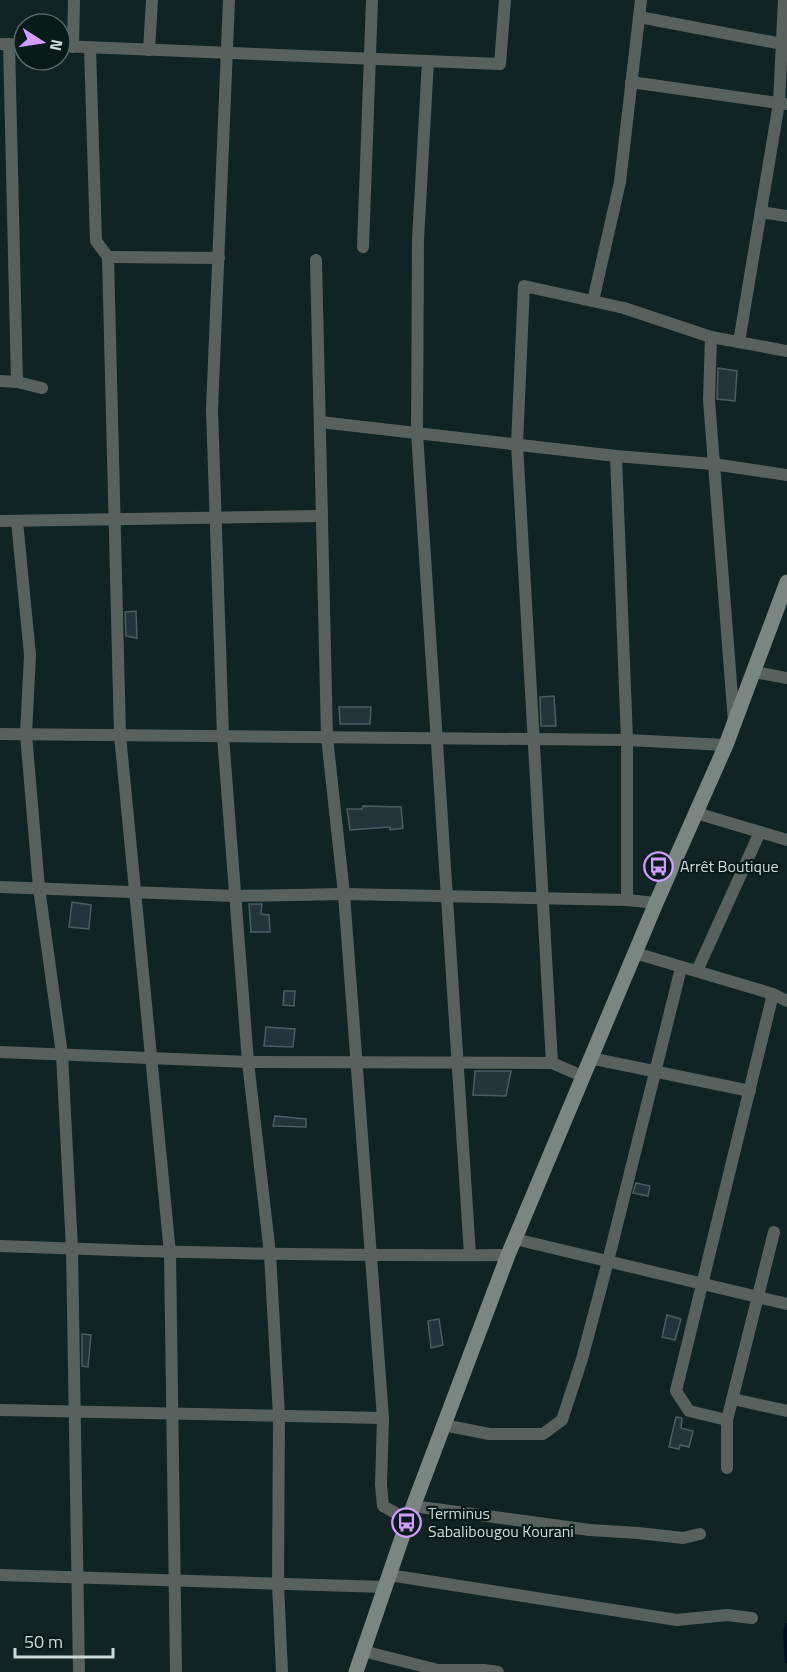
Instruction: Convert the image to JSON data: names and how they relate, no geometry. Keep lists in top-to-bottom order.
{
  "places": {
    "bus stop": ["Arrêt Boutique", "Terminus Sabalibougou Kourani"]
  },
  "scale_bar": "50 m",
  "north": "right"
}
